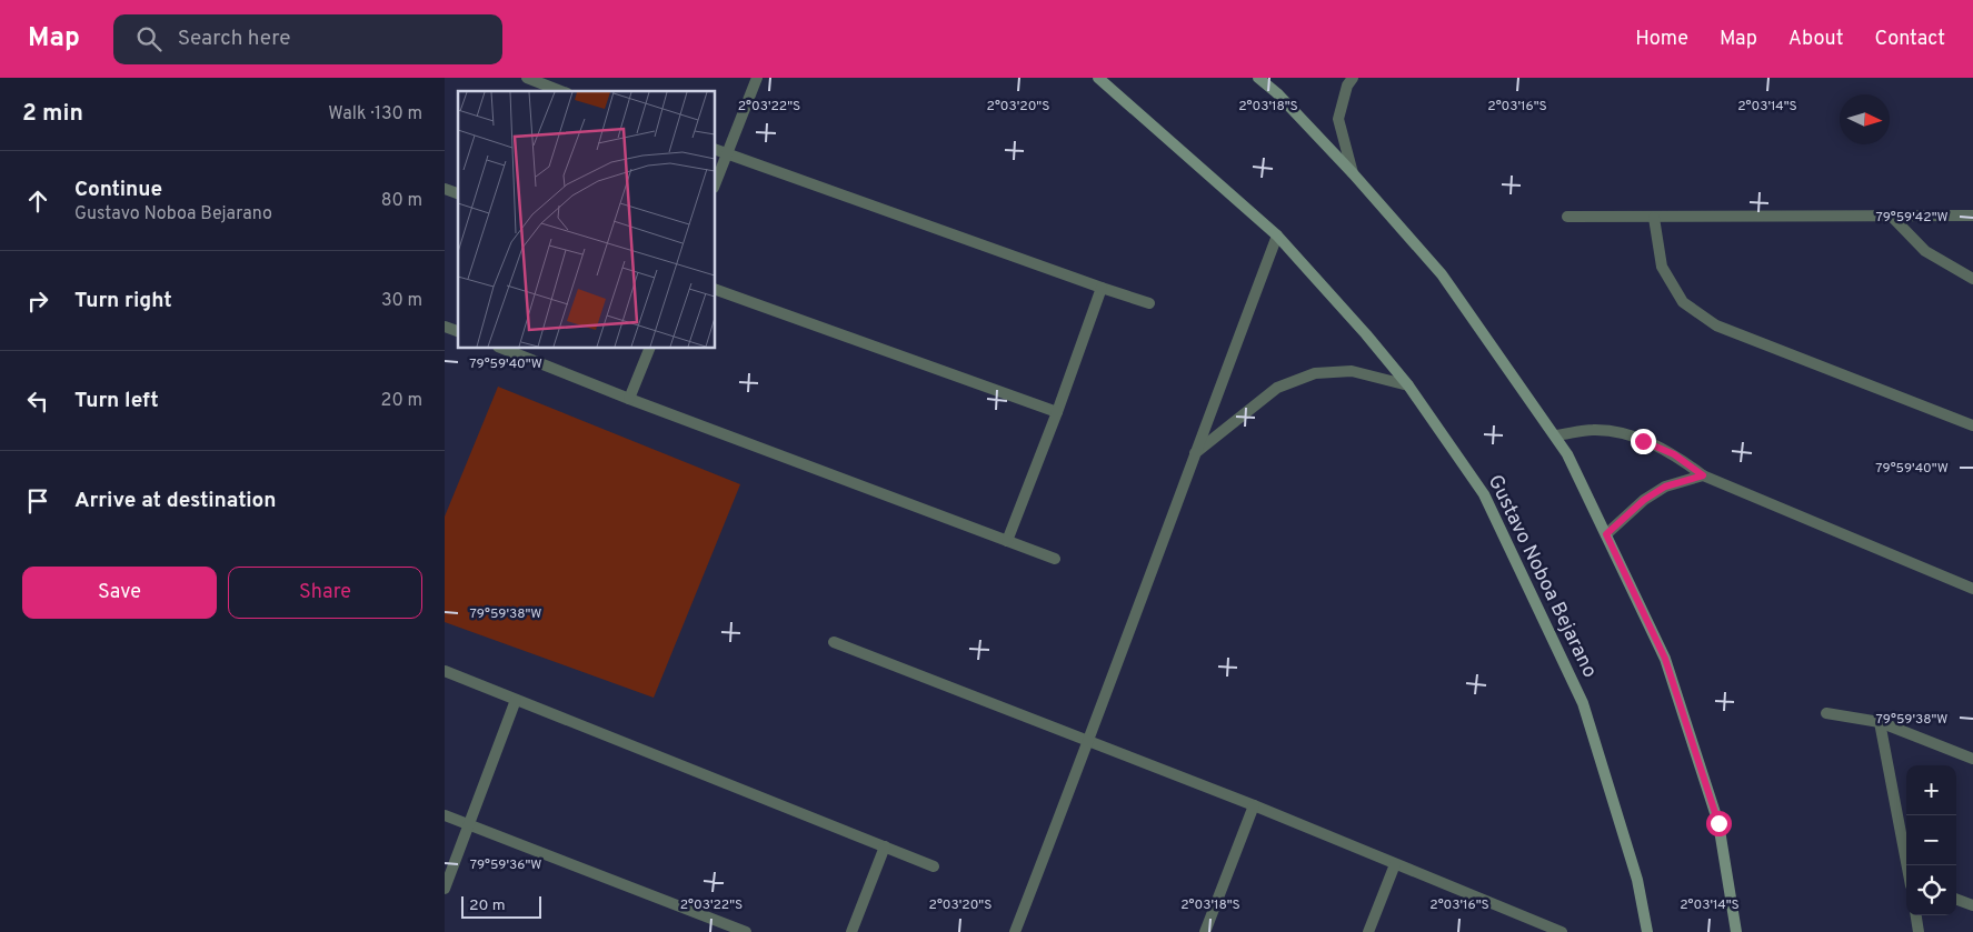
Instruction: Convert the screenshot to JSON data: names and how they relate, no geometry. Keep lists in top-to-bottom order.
{
  "streets": {
    "street": ["Gustavo Noboa Bejarano"]
  },
  "scale_bar": "20 m",
  "north": "right",
  "page": {
    "header": "Map",
    "search": "Search here",
    "nav": [
      "Home",
      "Map",
      "About",
      "Contact"
    ],
    "heading": ["2 min", "Walk · 130 m"],
    "list": [
      ["Continue", "Gustavo Noboa Bejarano", "80 m"],
      ["Turn right", "30 m"],
      ["Turn left", "20 m"],
      "Arrive at destination"
    ],
    "buttons": ["Save", "Share"],
    "map_buttons": ["+", "−"],
    "scale": "20 m"
  },
  "coordinates": [
    "2°03'22\"S",
    "2°03'20\"S",
    "2°03'18\"S",
    "2°03'16\"S",
    "2°03'14\"S",
    "79°59'42\"W",
    "79°59'40\"W",
    "79°59'38\"W",
    "79°59'36\"W"
  ]
}
